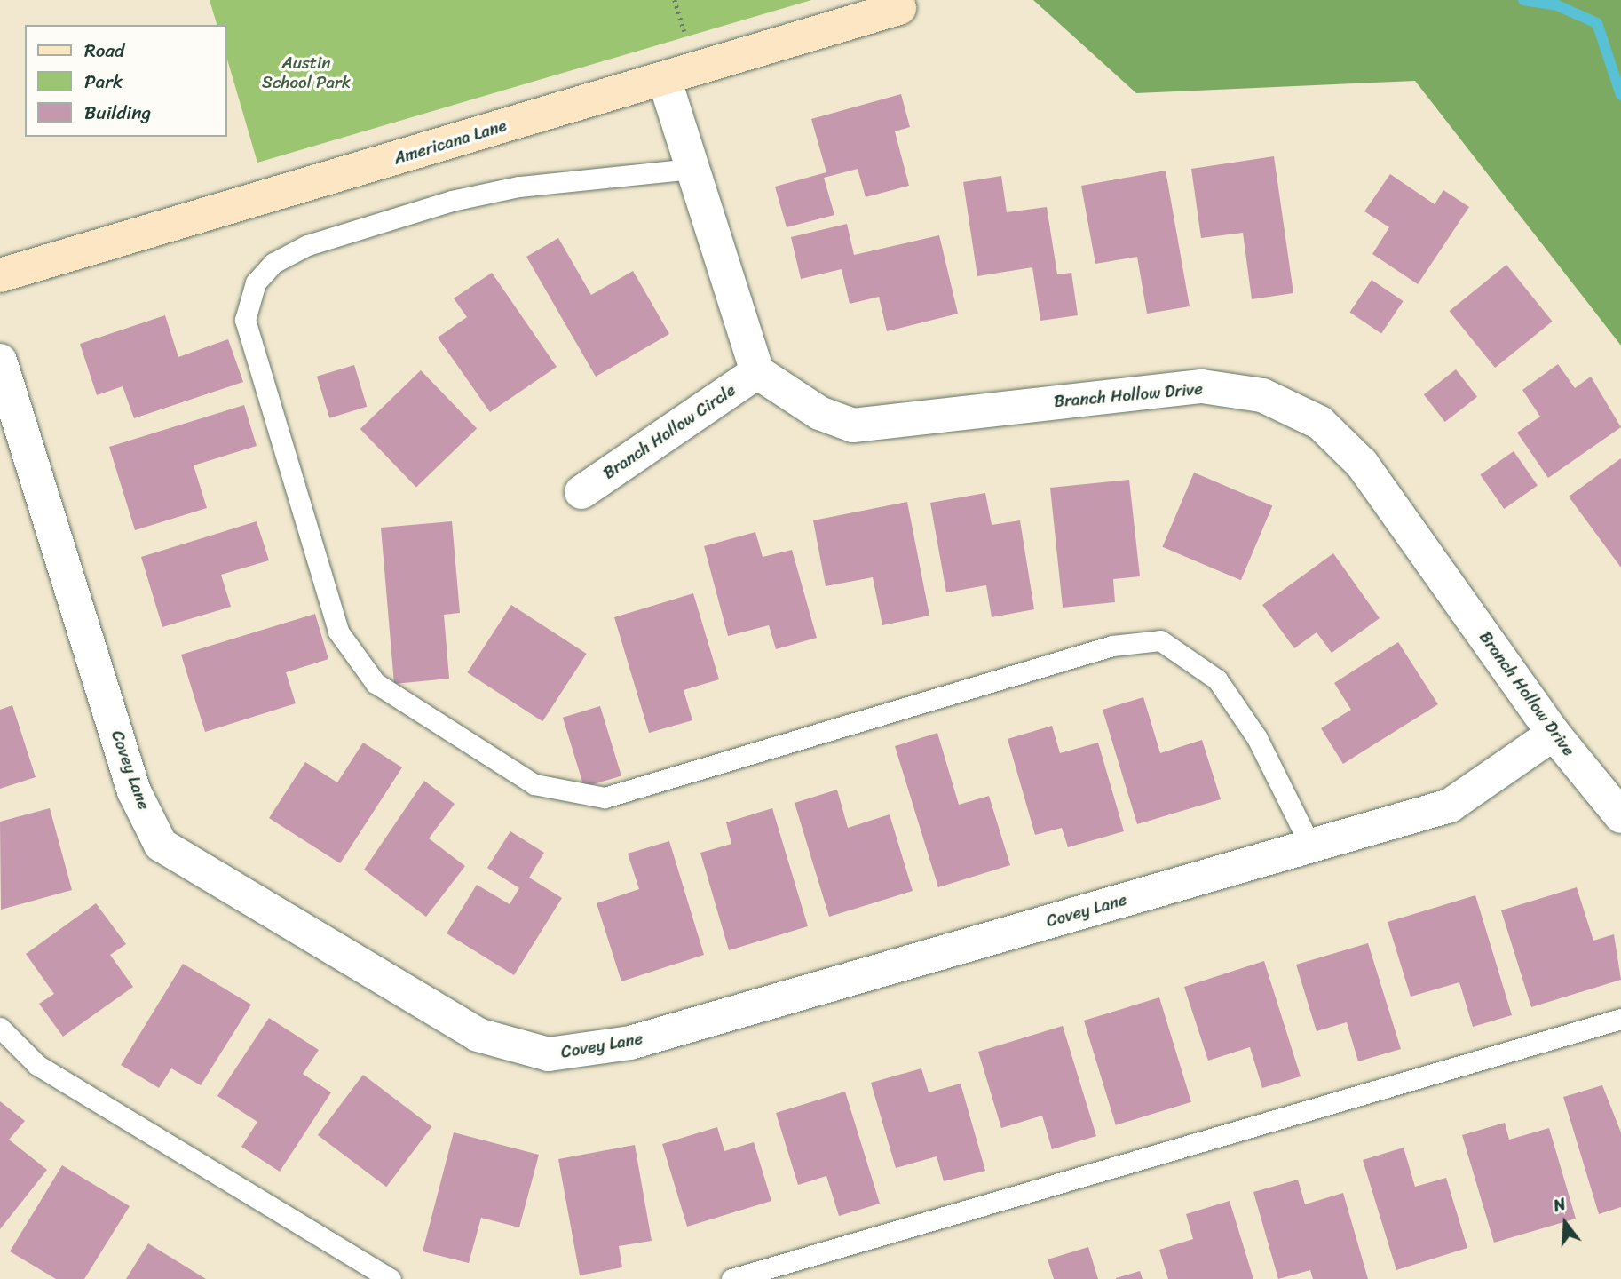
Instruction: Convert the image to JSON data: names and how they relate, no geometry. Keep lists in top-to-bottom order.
{
  "streets": {
    "street": [
      "Americana Lane",
      "Branch Hollow Drive",
      "Branch Hollow Circle",
      "Covey Lane"
    ]
  },
  "crossings": [
    ["Branch Hollow Drive", "Branch Hollow Circle"],
    ["Branch Hollow Drive", "Covey Lane"]
  ],
  "parks": ["Austin School Park"],
  "legend": ["Road", "Park", "Building"],
  "north": "top"
}
